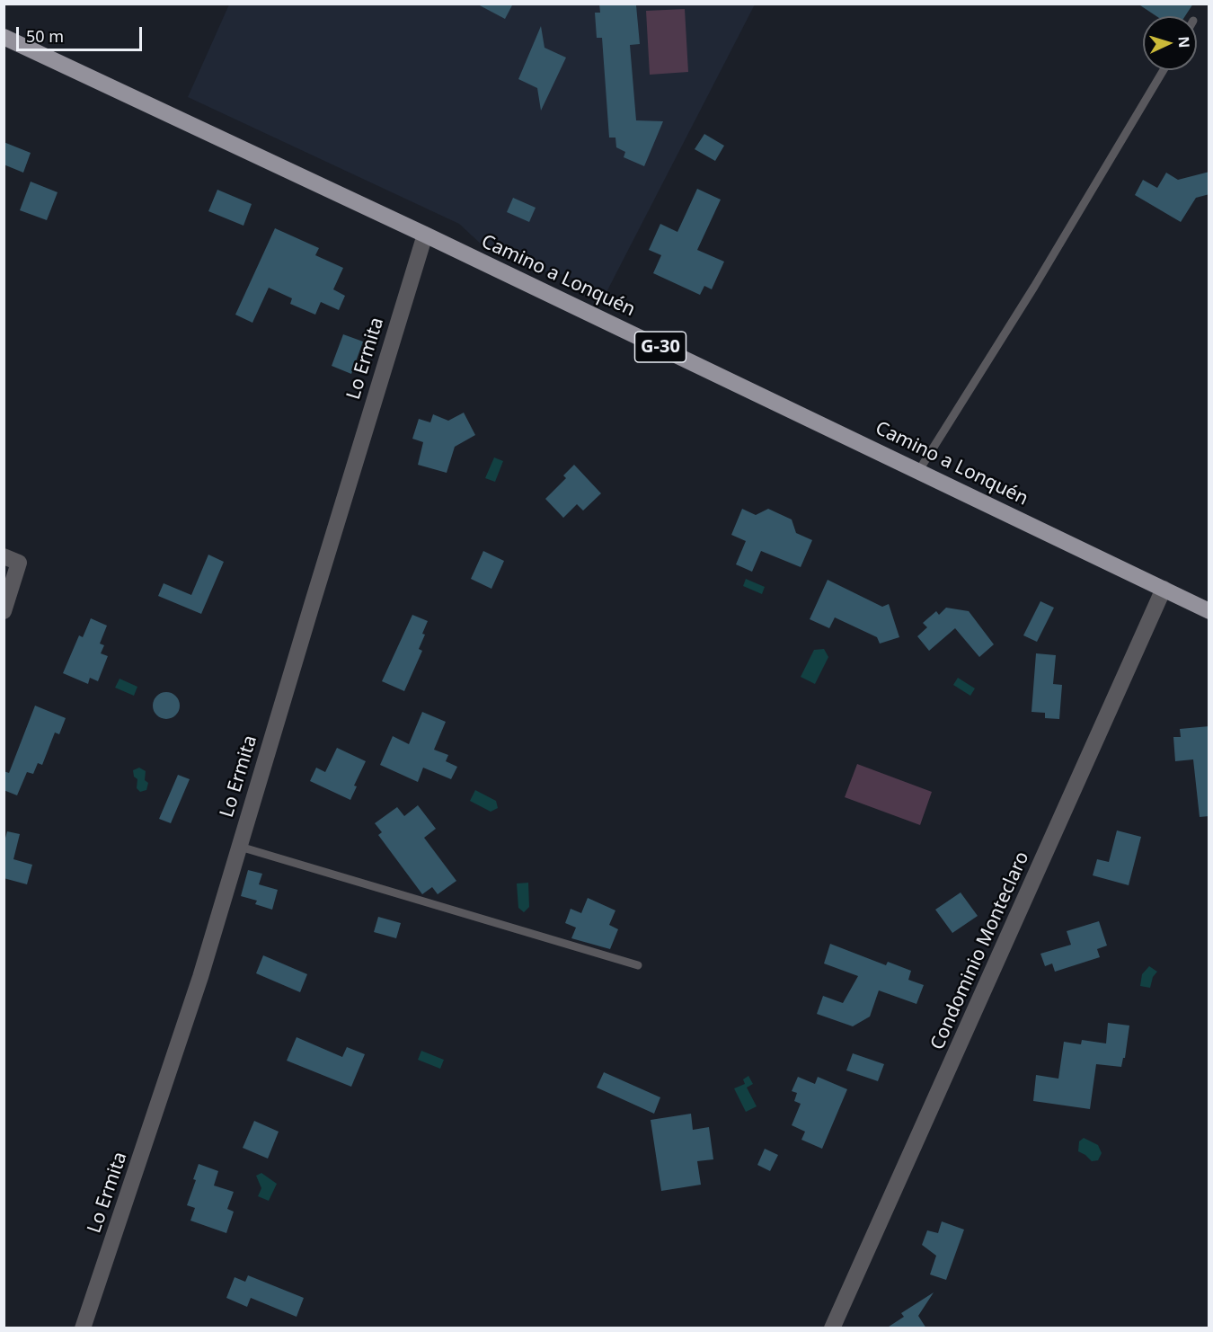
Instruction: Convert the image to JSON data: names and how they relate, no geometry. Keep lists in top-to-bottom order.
{
  "streets": {
    "main road": ["Camino a Lonquén", "G-30"],
    "street": ["Lo Ermita", "Condominio Monteclaro"]
  },
  "crossings": [
    ["Camino a Lonquén", "Lo Ermita"],
    ["Camino a Lonquén", "Condominio Monteclaro"]
  ],
  "scale_bar": "50 m",
  "north": "right"
}
